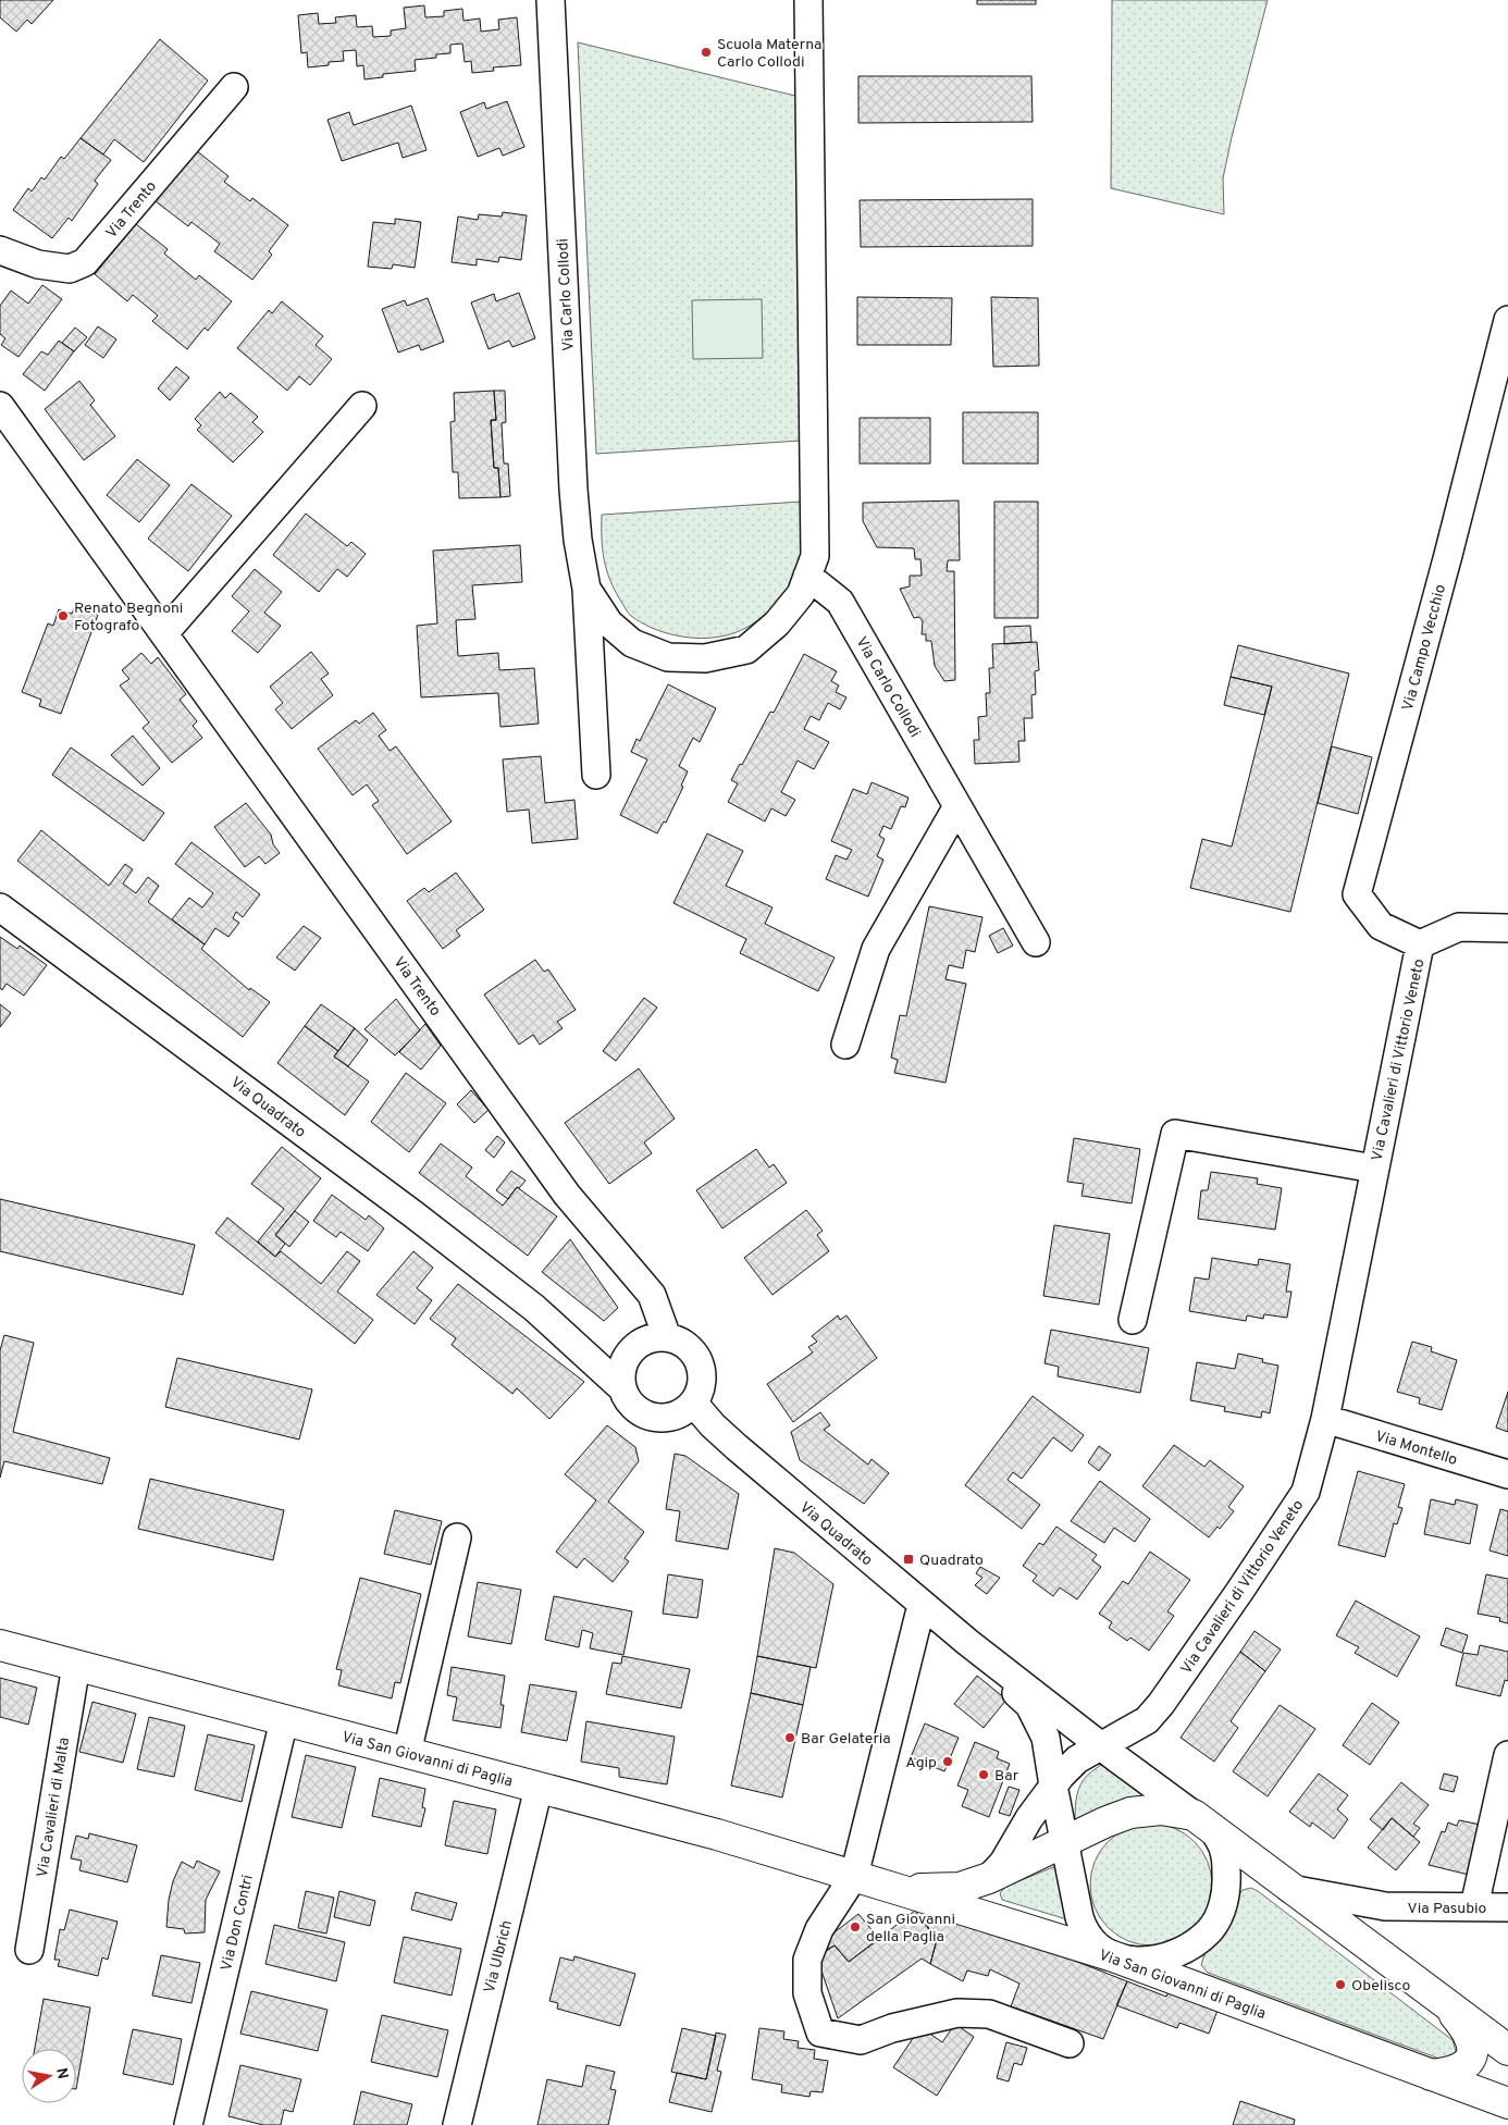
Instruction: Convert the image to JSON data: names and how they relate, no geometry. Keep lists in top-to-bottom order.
{
  "streets": {
    "main road": ["Via San Giovanni di Paglia"],
    "street": [
      "Via Trento",
      "Via Carlo Collodi",
      "Via Campo Vecchio",
      "Via Cavalieri di Vittorio Veneto",
      "Via Quadrato",
      "Via Montello",
      "Via Cavalieri di Malta",
      "Via Pasubio",
      "Via Don Contri",
      "Via Ulbrich"
    ]
  },
  "crossings": [
    ["Via Trento", "Via Quadrato"],
    ["Via Campo Vecchio", "Via Cavalieri di Vittorio Veneto"],
    ["Via Cavalieri di Vittorio Veneto", "Via Quadrato"],
    ["Via Cavalieri di Vittorio Veneto", "Via Montello"],
    ["Via Quadrato", "Via San Giovanni di Paglia"],
    ["Via San Giovanni di Paglia", "Via Cavalieri di Malta"],
    ["Via San Giovanni di Paglia", "Via Don Contri"],
    ["Via San Giovanni di Paglia", "Via Ulbrich"]
  ],
  "places": {
    "other": [
      "Scuola Materna Carlo Collodi",
      "Renato Begnoni Fotografo",
      "Bar Gelateria",
      "Agip",
      "Bar",
      "San Giovanni della Paglia",
      "Obelisco"
    ],
    "transit": ["Quadrato"]
  },
  "north": "right"
}
